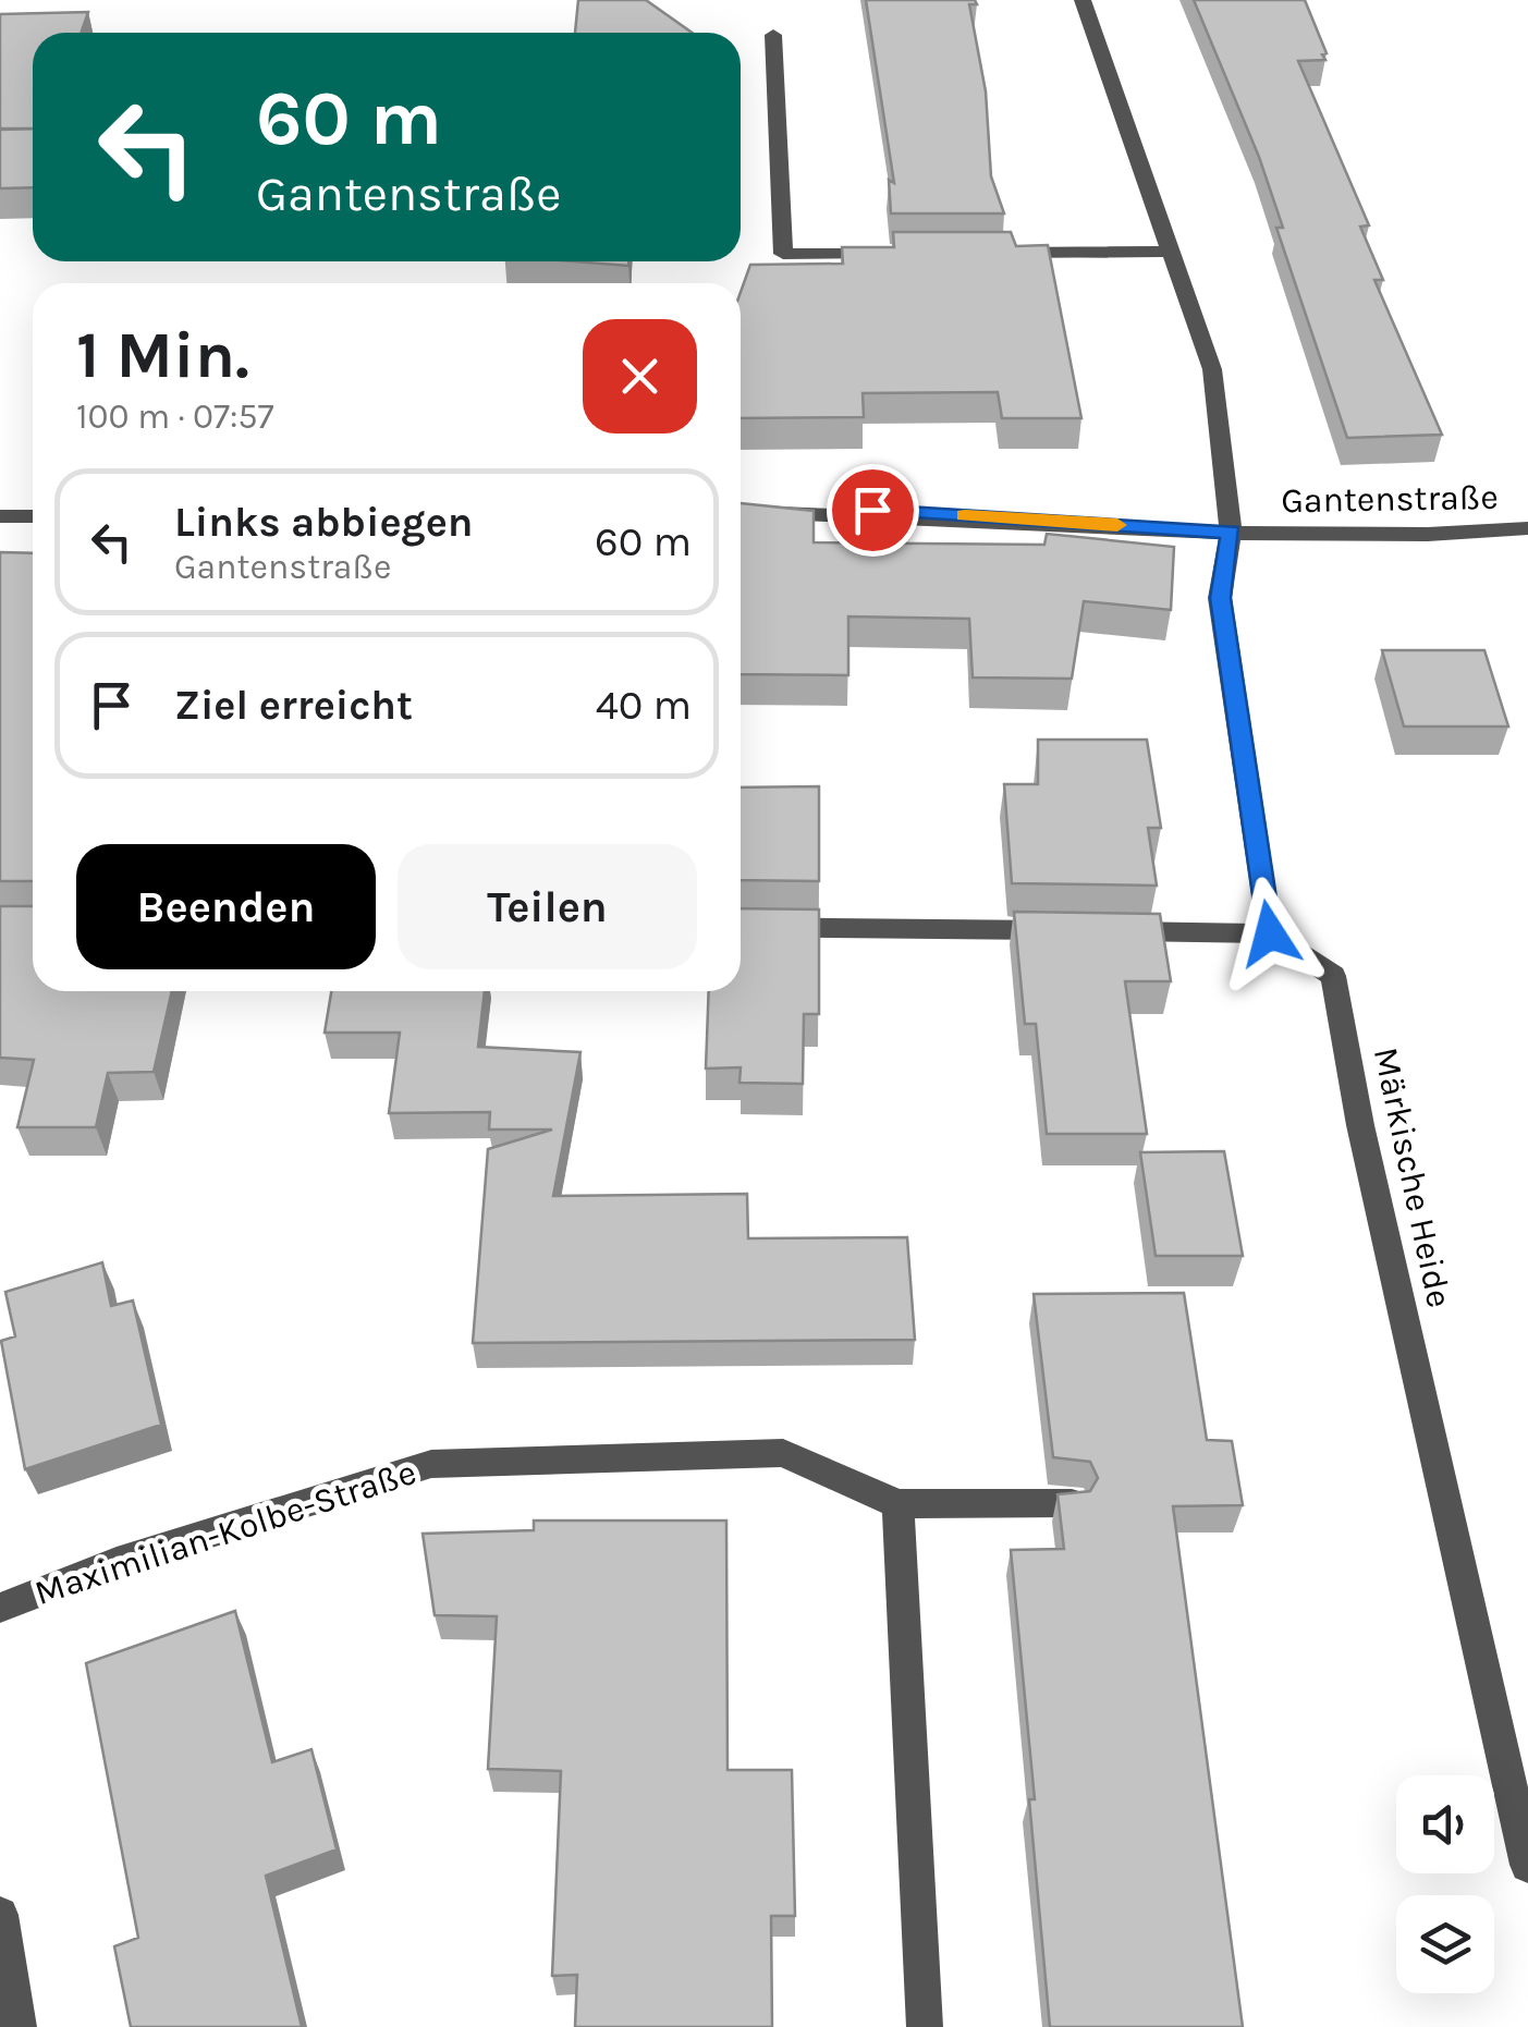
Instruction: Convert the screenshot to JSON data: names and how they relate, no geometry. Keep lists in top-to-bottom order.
{
  "streets": {
    "street": ["Gantenstraße", "Märkische Heide", "Maximilian-Kolbe-Straße"]
  },
  "page": {
    "turn": ["60 m", "Gantenstraße"],
    "heading": ["1 Min.", "100 m · 07:57"],
    "list": [
      {
        "name": "Links abbiegen",
        "note": "Gantenstraße",
        "value": "60 m"
      },
      {
        "name": "Ziel erreicht",
        "value": "40 m"
      }
    ],
    "buttons": ["Beenden", "Teilen"]
  }
}
